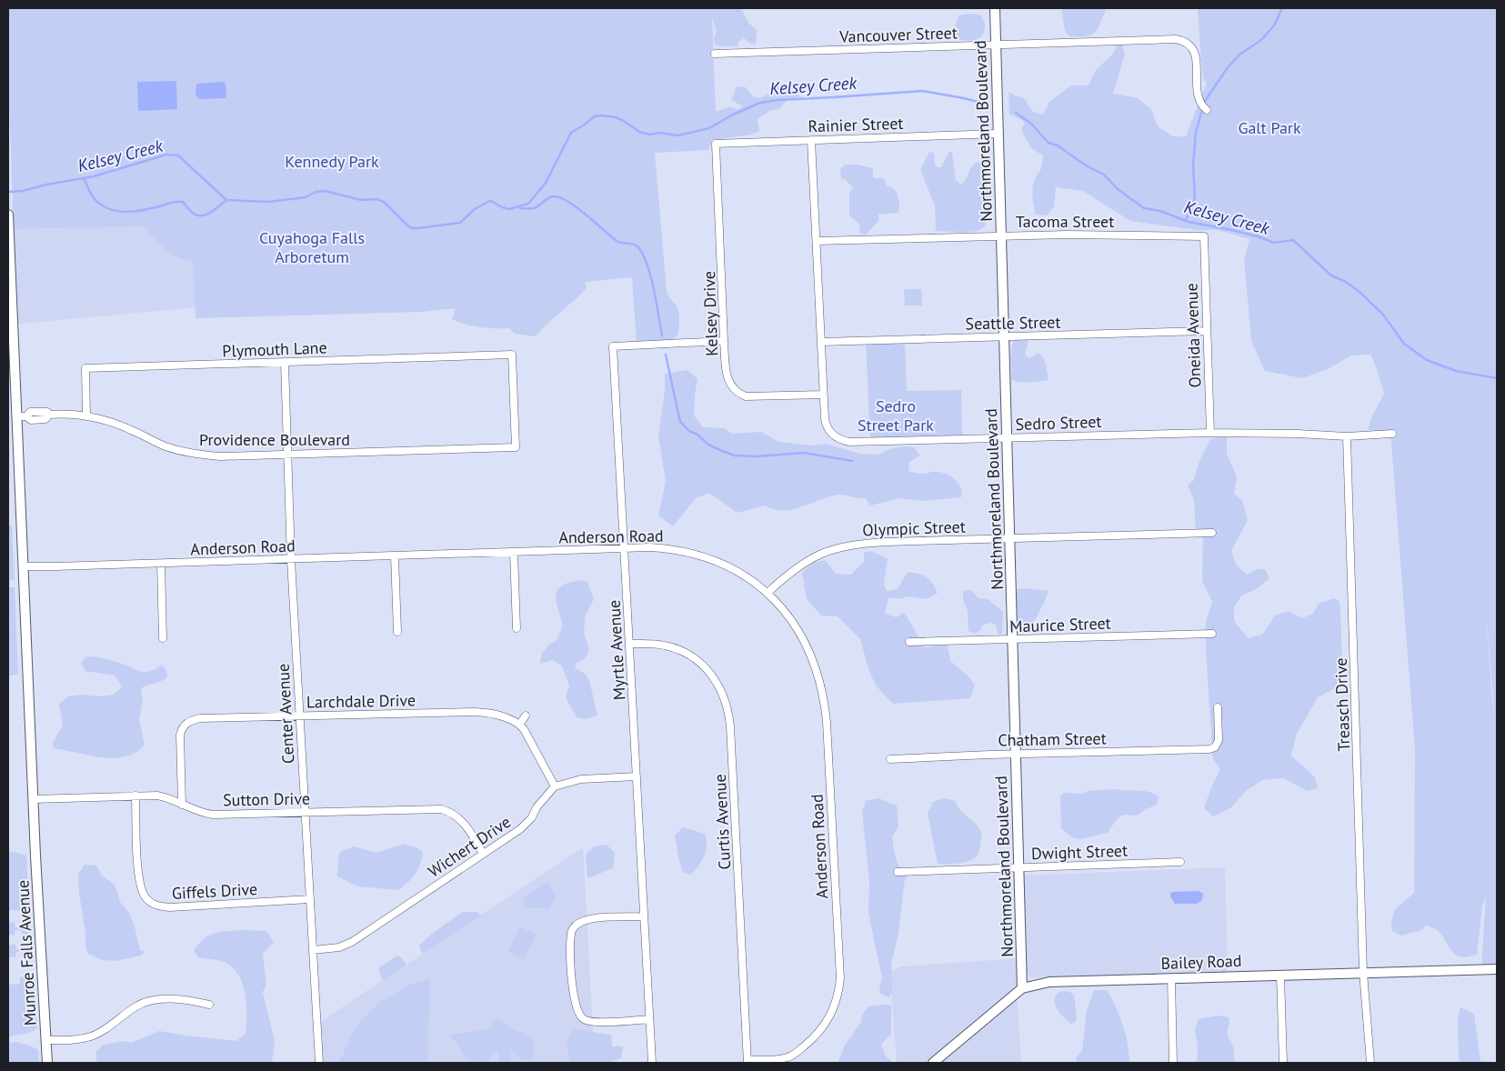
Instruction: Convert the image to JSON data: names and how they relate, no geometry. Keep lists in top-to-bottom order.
{
  "streets": {
    "street": [
      "Vancouver Street",
      "Rainier Street",
      "Northmoreland Boulevard",
      "Tacoma Street",
      "Kelsey Drive",
      "Seattle Street",
      "Oneida Avenue",
      "Plymouth Lane",
      "Sedro Street",
      "Providence Boulevard",
      "Olympic Street",
      "Anderson Road",
      "Maurice Street",
      "Myrtle Avenue",
      "Larchdale Drive",
      "Treasch Drive",
      "Center Avenue",
      "Chatham Street",
      "Sutton Drive",
      "Curtis Avenue",
      "Wichert Drive",
      "Dwight Street",
      "Giffels Drive",
      "Munroe Falls Avenue",
      "Bailey Road"
    ]
  },
  "crossings": [
    ["Vancouver Street", "Northmoreland Boulevard"],
    ["Rainier Street", "Northmoreland Boulevard"],
    ["Rainier Street", "Kelsey Drive"],
    ["Rainier Street", "Sedro Street"],
    ["Northmoreland Boulevard", "Tacoma Street"],
    ["Northmoreland Boulevard", "Seattle Street"],
    ["Northmoreland Boulevard", "Sedro Street"],
    ["Northmoreland Boulevard", "Olympic Street"],
    ["Northmoreland Boulevard", "Maurice Street"],
    ["Northmoreland Boulevard", "Chatham Street"],
    ["Northmoreland Boulevard", "Dwight Street"],
    ["Northmoreland Boulevard", "Bailey Road"],
    ["Tacoma Street", "Oneida Avenue"],
    ["Tacoma Street", "Sedro Street"],
    ["Kelsey Drive", "Sedro Street"],
    ["Kelsey Drive", "Myrtle Avenue"],
    ["Seattle Street", "Oneida Avenue"],
    ["Seattle Street", "Sedro Street"],
    ["Oneida Avenue", "Sedro Street"],
    ["Plymouth Lane", "Providence Boulevard"],
    ["Plymouth Lane", "Center Avenue"],
    ["Sedro Street", "Treasch Drive"],
    ["Providence Boulevard", "Center Avenue"],
    ["Providence Boulevard", "Munroe Falls Avenue"],
    ["Olympic Street", "Anderson Road"],
    ["Anderson Road", "Myrtle Avenue"],
    ["Anderson Road", "Center Avenue"],
    ["Anderson Road", "Curtis Avenue"],
    ["Anderson Road", "Munroe Falls Avenue"],
    ["Myrtle Avenue", "Curtis Avenue"],
    ["Larchdale Drive", "Center Avenue"],
    ["Larchdale Drive", "Sutton Drive"],
    ["Treasch Drive", "Bailey Road"],
    ["Center Avenue", "Sutton Drive"],
    ["Center Avenue", "Wichert Drive"],
    ["Center Avenue", "Giffels Drive"],
    ["Sutton Drive", "Wichert Drive"],
    ["Sutton Drive", "Giffels Drive"],
    ["Sutton Drive", "Munroe Falls Avenue"]
  ],
  "water": ["Kelsey Creek"],
  "parks": [
    "Galt Park",
    "Kennedy Park",
    "Cuyahoga Falls Arboretum",
    "Sedro Street Park"
  ]
}
